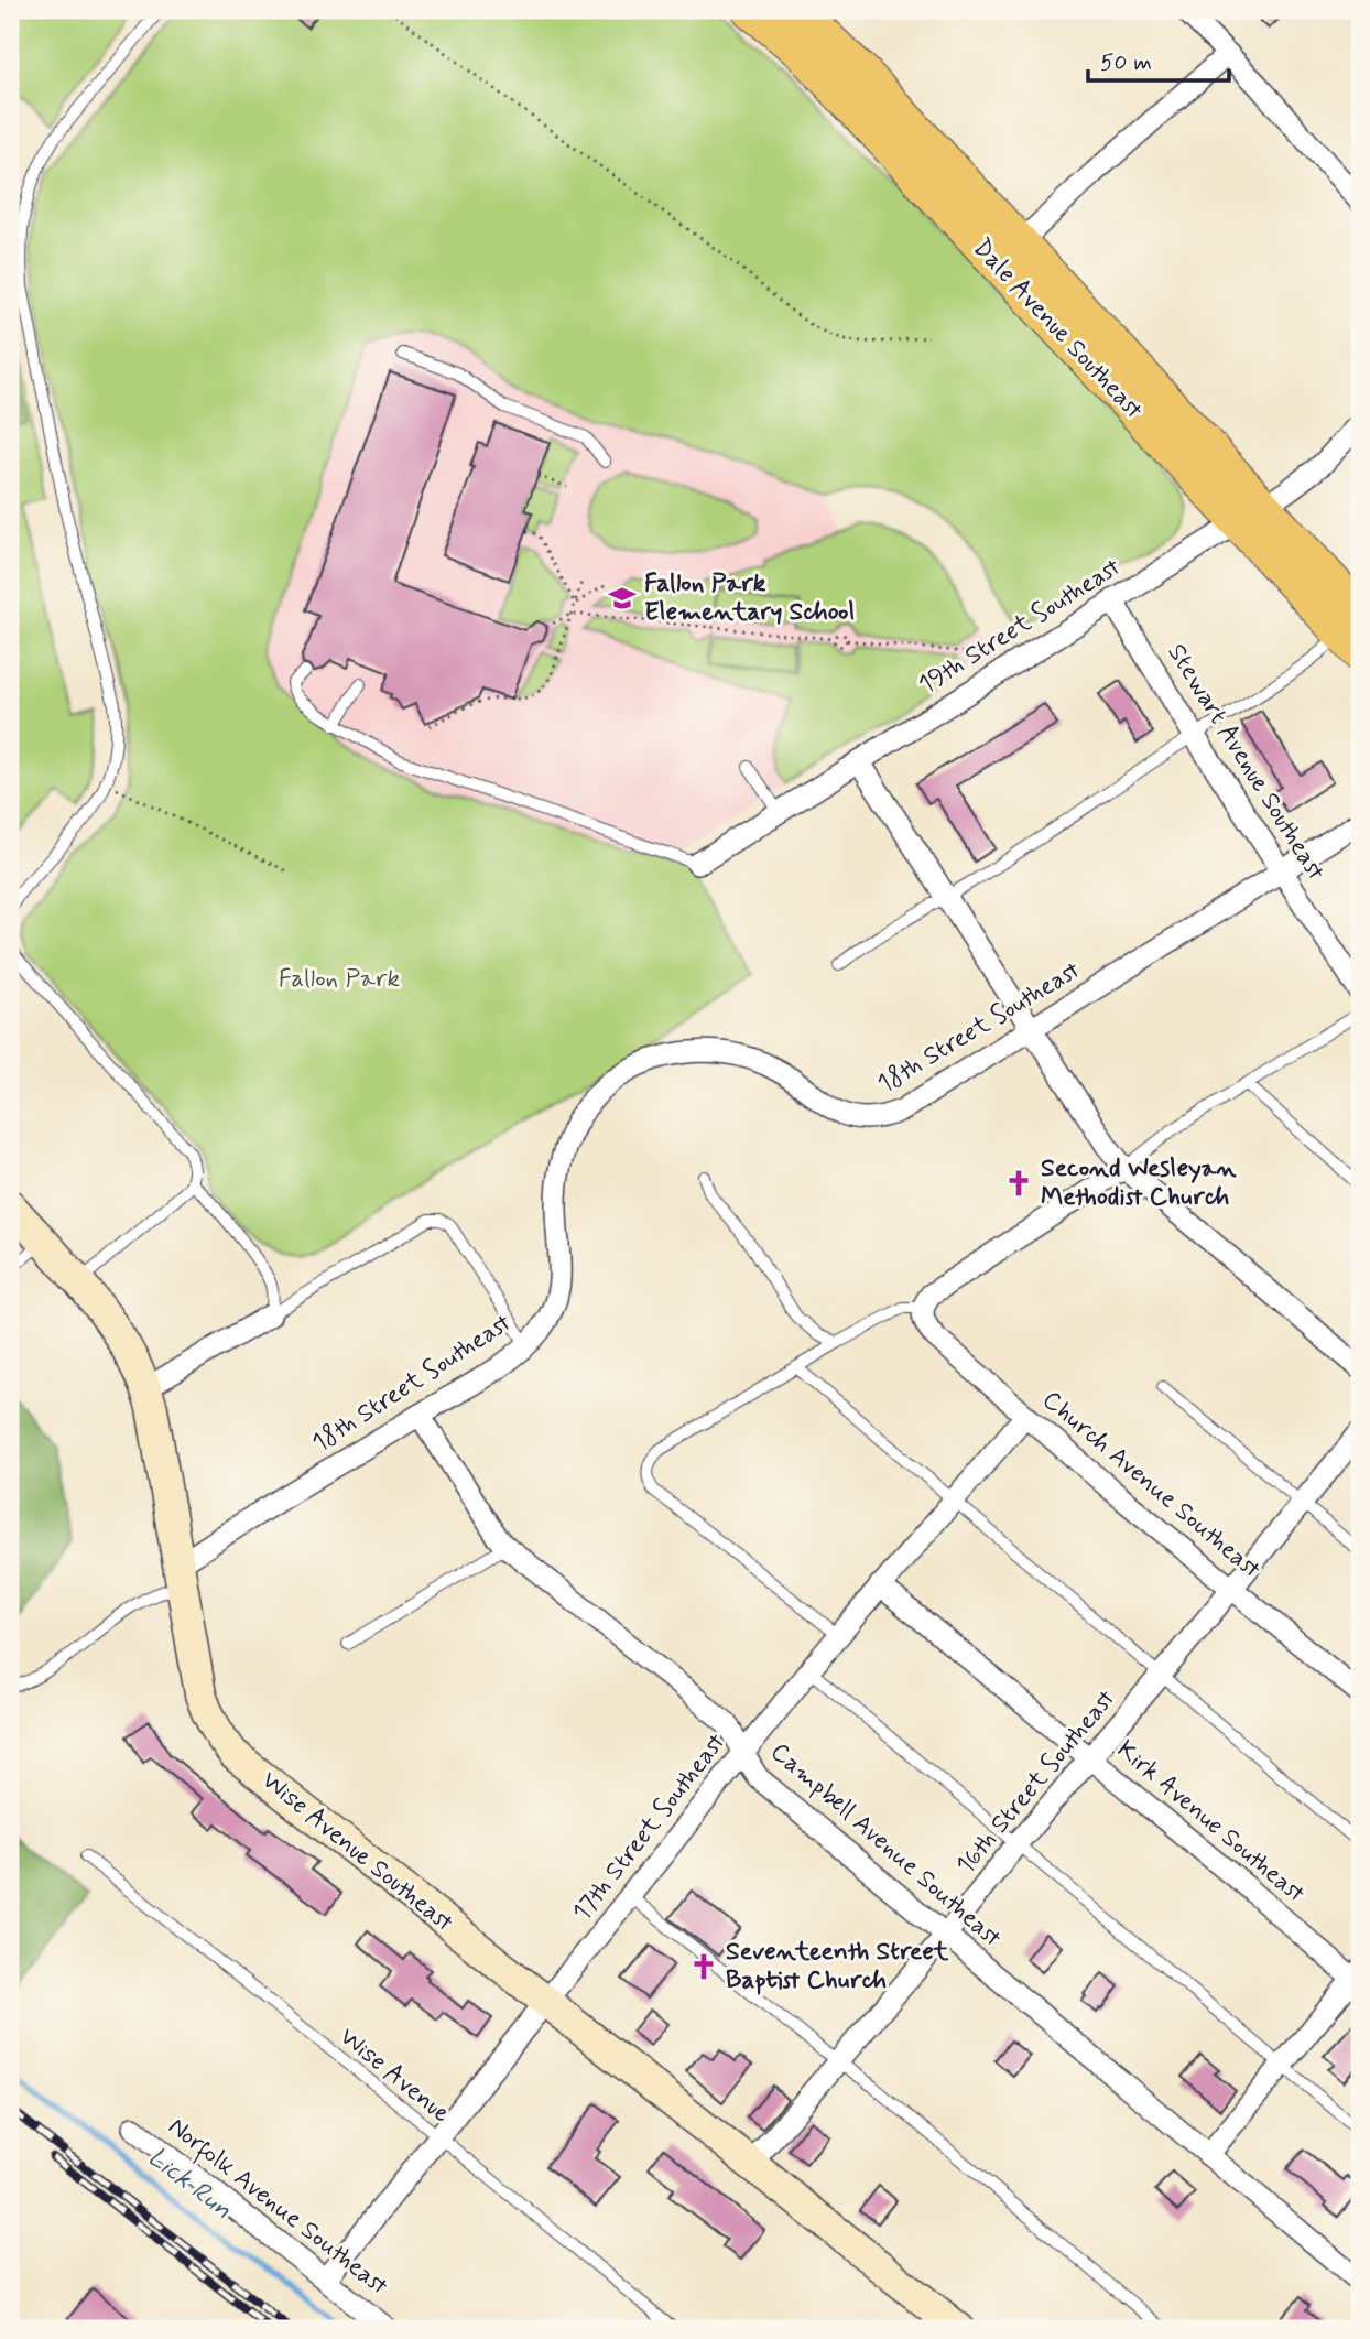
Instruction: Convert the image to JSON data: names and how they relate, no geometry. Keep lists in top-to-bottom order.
{
  "streets": {
    "main road": ["Dale Avenue Southeast"],
    "street": [
      "19th Street Southeast",
      "Stewart Avenue Southeast",
      "18th Street Southeast",
      "Church Avenue Southeast",
      "16th Street Southeast",
      "Kirk Avenue Southeast",
      "17th Street Southeast",
      "Campbell Avenue Southeast",
      "Wise Avenue Southeast",
      "Norfolk Avenue Southeast"
    ],
    "lane": ["Wise Avenue"]
  },
  "crossings": [
    ["Dale Avenue Southeast", "19th Street Southeast"],
    ["19th Street Southeast", "Stewart Avenue Southeast"],
    ["Stewart Avenue Southeast", "18th Street Southeast"],
    ["18th Street Southeast", "Campbell Avenue Southeast"],
    ["18th Street Southeast", "Wise Avenue Southeast"],
    ["Church Avenue Southeast", "16th Street Southeast"],
    ["Church Avenue Southeast", "17th Street Southeast"],
    ["16th Street Southeast", "Kirk Avenue Southeast"],
    ["16th Street Southeast", "Campbell Avenue Southeast"],
    ["16th Street Southeast", "Wise Avenue Southeast"],
    ["Kirk Avenue Southeast", "17th Street Southeast"],
    ["17th Street Southeast", "Campbell Avenue Southeast"],
    ["17th Street Southeast", "Wise Avenue Southeast"],
    ["17th Street Southeast", "Wise Avenue"],
    ["17th Street Southeast", "Norfolk Avenue Southeast"]
  ],
  "water": ["Lick Run"],
  "parks": ["Fallon Park"],
  "places": {
    "school or university": ["Fallon Park Elementary School"],
    "church": ["Second Wesleyan Methodist Church", "Seventeenth Street Baptist Church"]
  },
  "scale_bar": "50 m"
}
